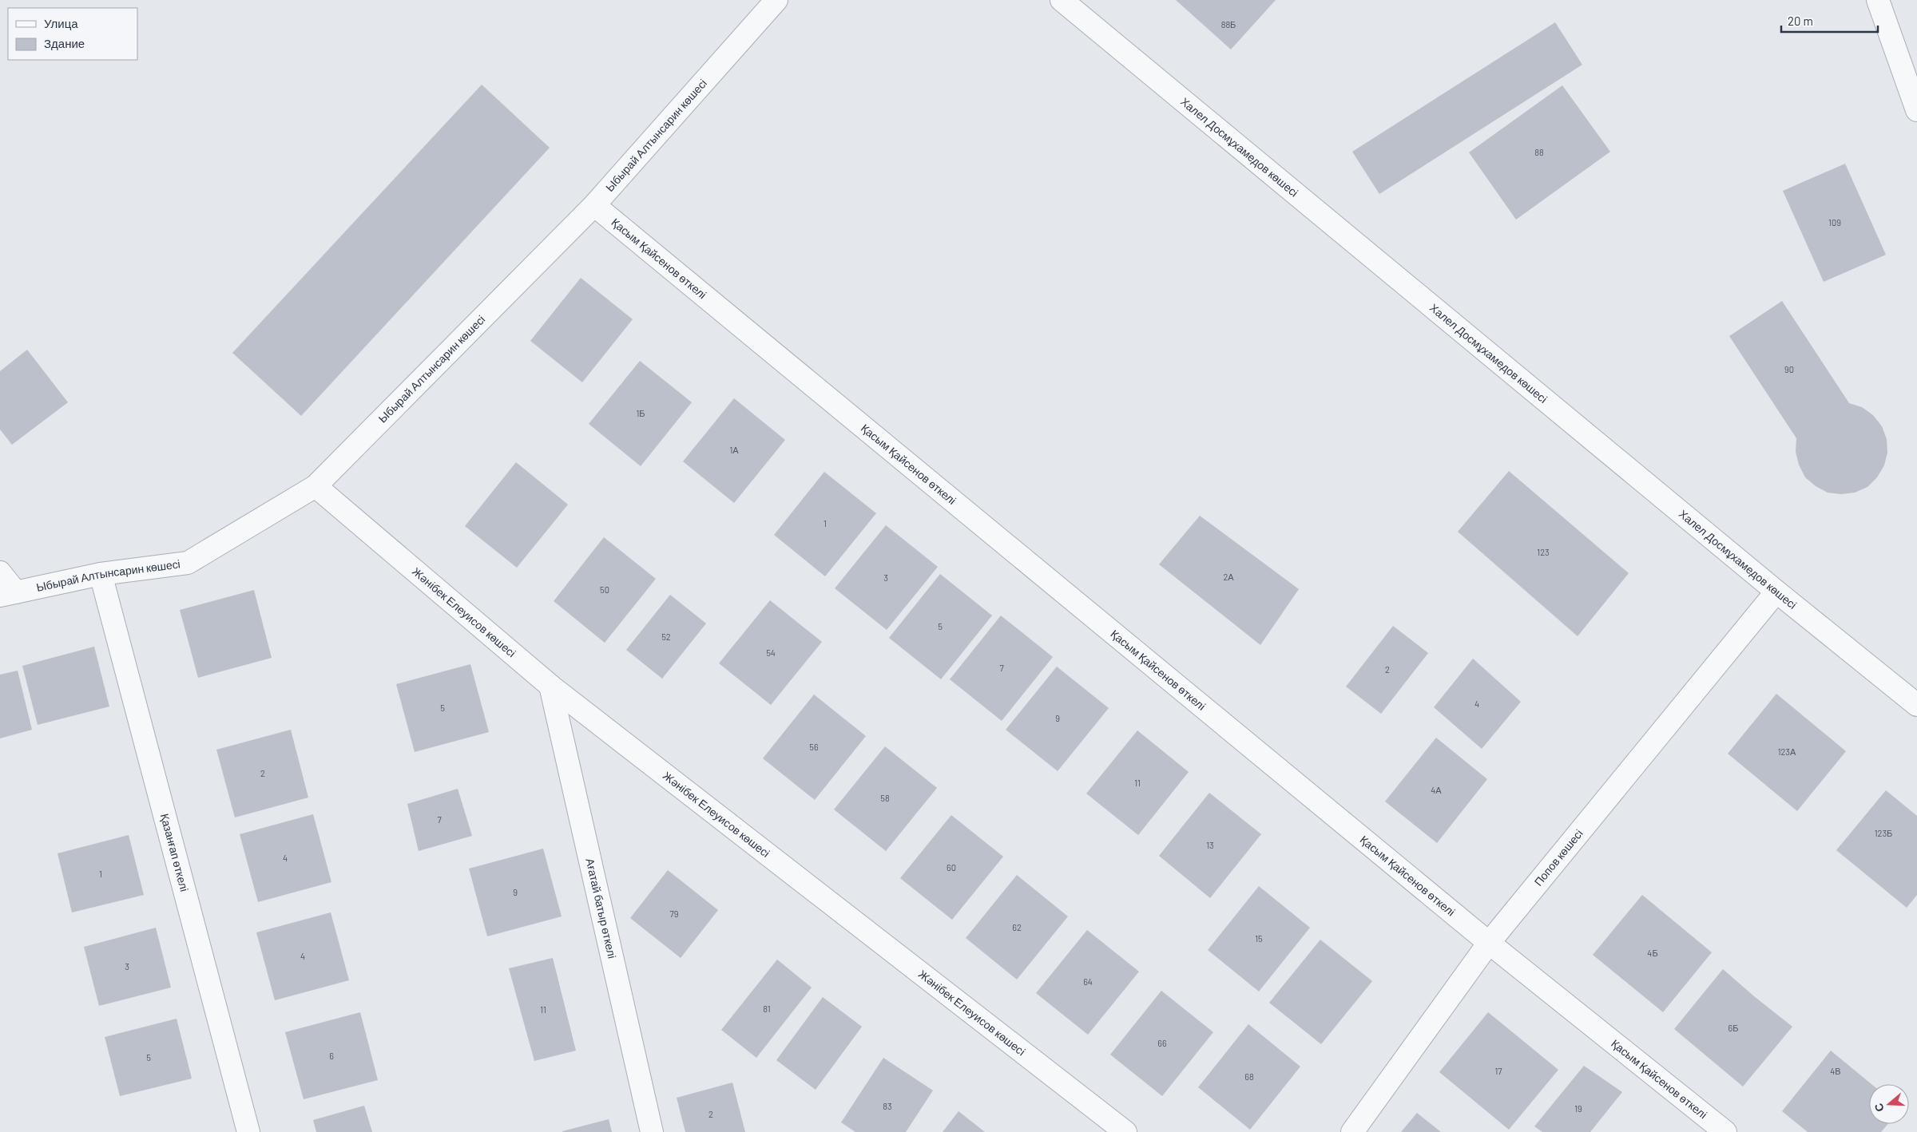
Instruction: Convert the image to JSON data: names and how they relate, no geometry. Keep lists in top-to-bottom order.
{
  "streets": {
    "street": [
      "Ыбырай Алтынсарин көшесі",
      "Халел Досмұхамедов көшесі",
      "Қасым Қайсенов өткелі",
      "Жәнібек Елеуисов көшесі",
      "Қазанғап өткелі",
      "Попов көшесі",
      "Ағатай батыр өткелі"
    ]
  },
  "crossings": [
    ["Ыбырай Алтынсарин көшесі", "Қасым Қайсенов өткелі"],
    ["Ыбырай Алтынсарин көшесі", "Жәнібек Елеуисов көшесі"],
    ["Ыбырай Алтынсарин көшесі", "Қазанғап өткелі"],
    ["Халел Досмұхамедов көшесі", "Попов көшесі"],
    ["Қасым Қайсенов өткелі", "Попов көшесі"],
    ["Жәнібек Елеуисов көшесі", "Ағатай батыр өткелі"]
  ],
  "house_numbers": [
    "88Б",
    "88",
    "109",
    "90",
    "1Б",
    "1А",
    "1",
    "123",
    "2А",
    "3",
    "50",
    "5",
    "52",
    "54",
    "7",
    "2",
    "4",
    "5",
    "9",
    "56",
    "123А",
    "2",
    "11",
    "4А",
    "58",
    "7",
    "123Б",
    "13",
    "4",
    "60",
    "1",
    "9",
    "79",
    "62",
    "15",
    "4Б",
    "4",
    "3",
    "64",
    "81",
    "11",
    "6Б",
    "66",
    "6",
    "5",
    "17",
    "4В",
    "68",
    "83",
    "19",
    "2"
  ],
  "legend": ["Улица", "Здание"],
  "scale_bar": "20 m",
  "north": "left"
}
